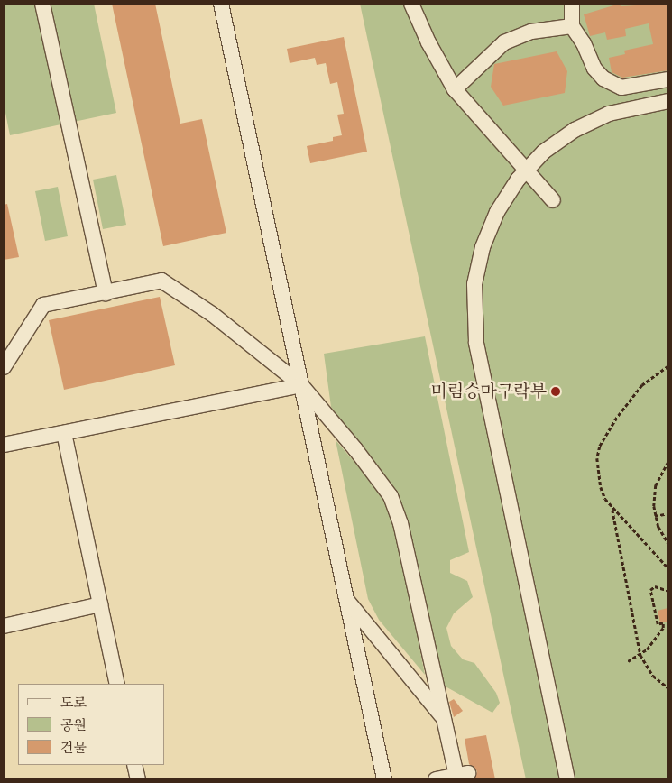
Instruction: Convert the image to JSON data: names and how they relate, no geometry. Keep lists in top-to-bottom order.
{
  "places": ["미림승마구락부"],
  "legend": ["도로", "공원", "건물"]
}
